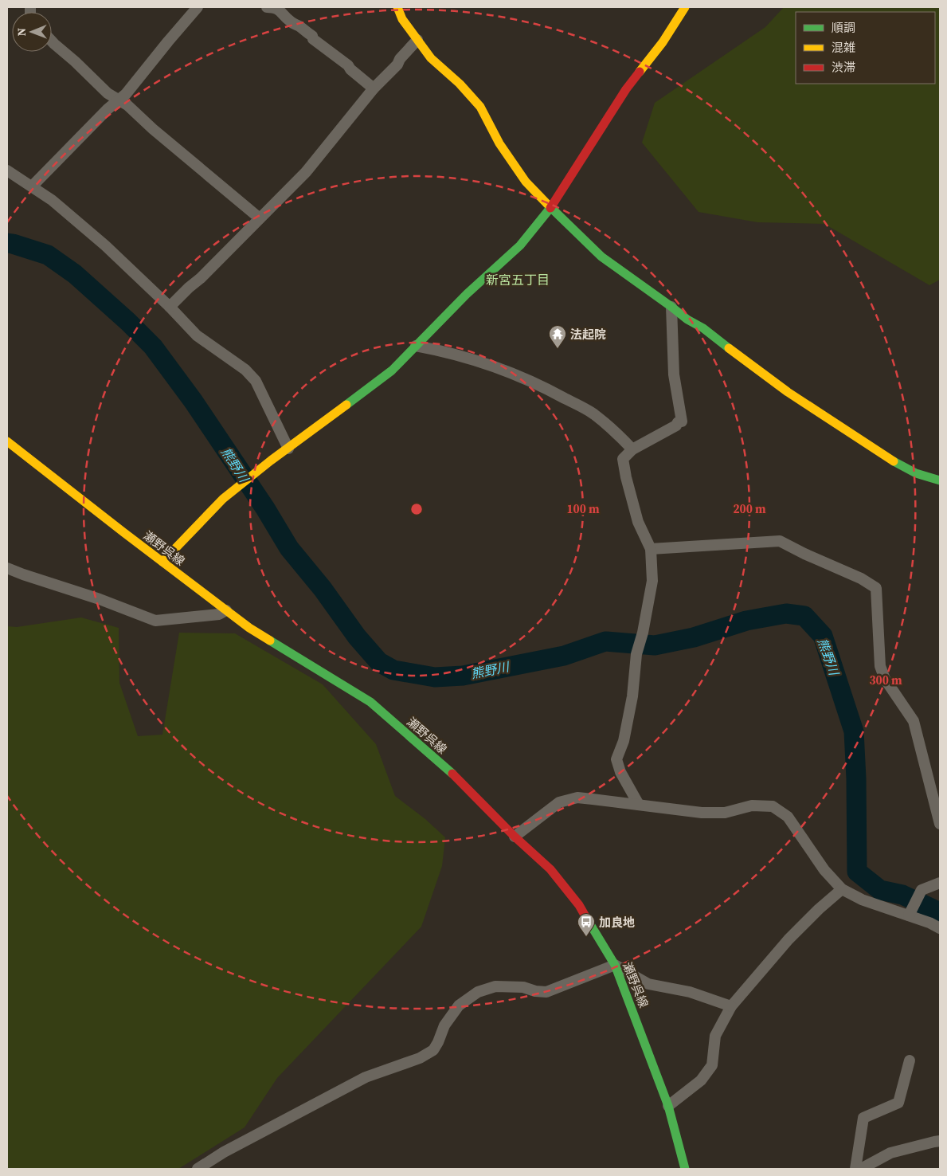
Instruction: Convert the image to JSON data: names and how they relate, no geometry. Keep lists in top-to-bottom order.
{
  "streets": {
    "street": ["瀬野呉線"]
  },
  "districts": ["新宮五丁目"],
  "water": ["熊野川"],
  "places": {
    "temple": ["法起院"],
    "bus stop": ["加良地"]
  },
  "legend": ["順調", "混雑", "渋滞"],
  "north": "left",
  "rings": ["100 m", "200 m", "300 m"]
}
